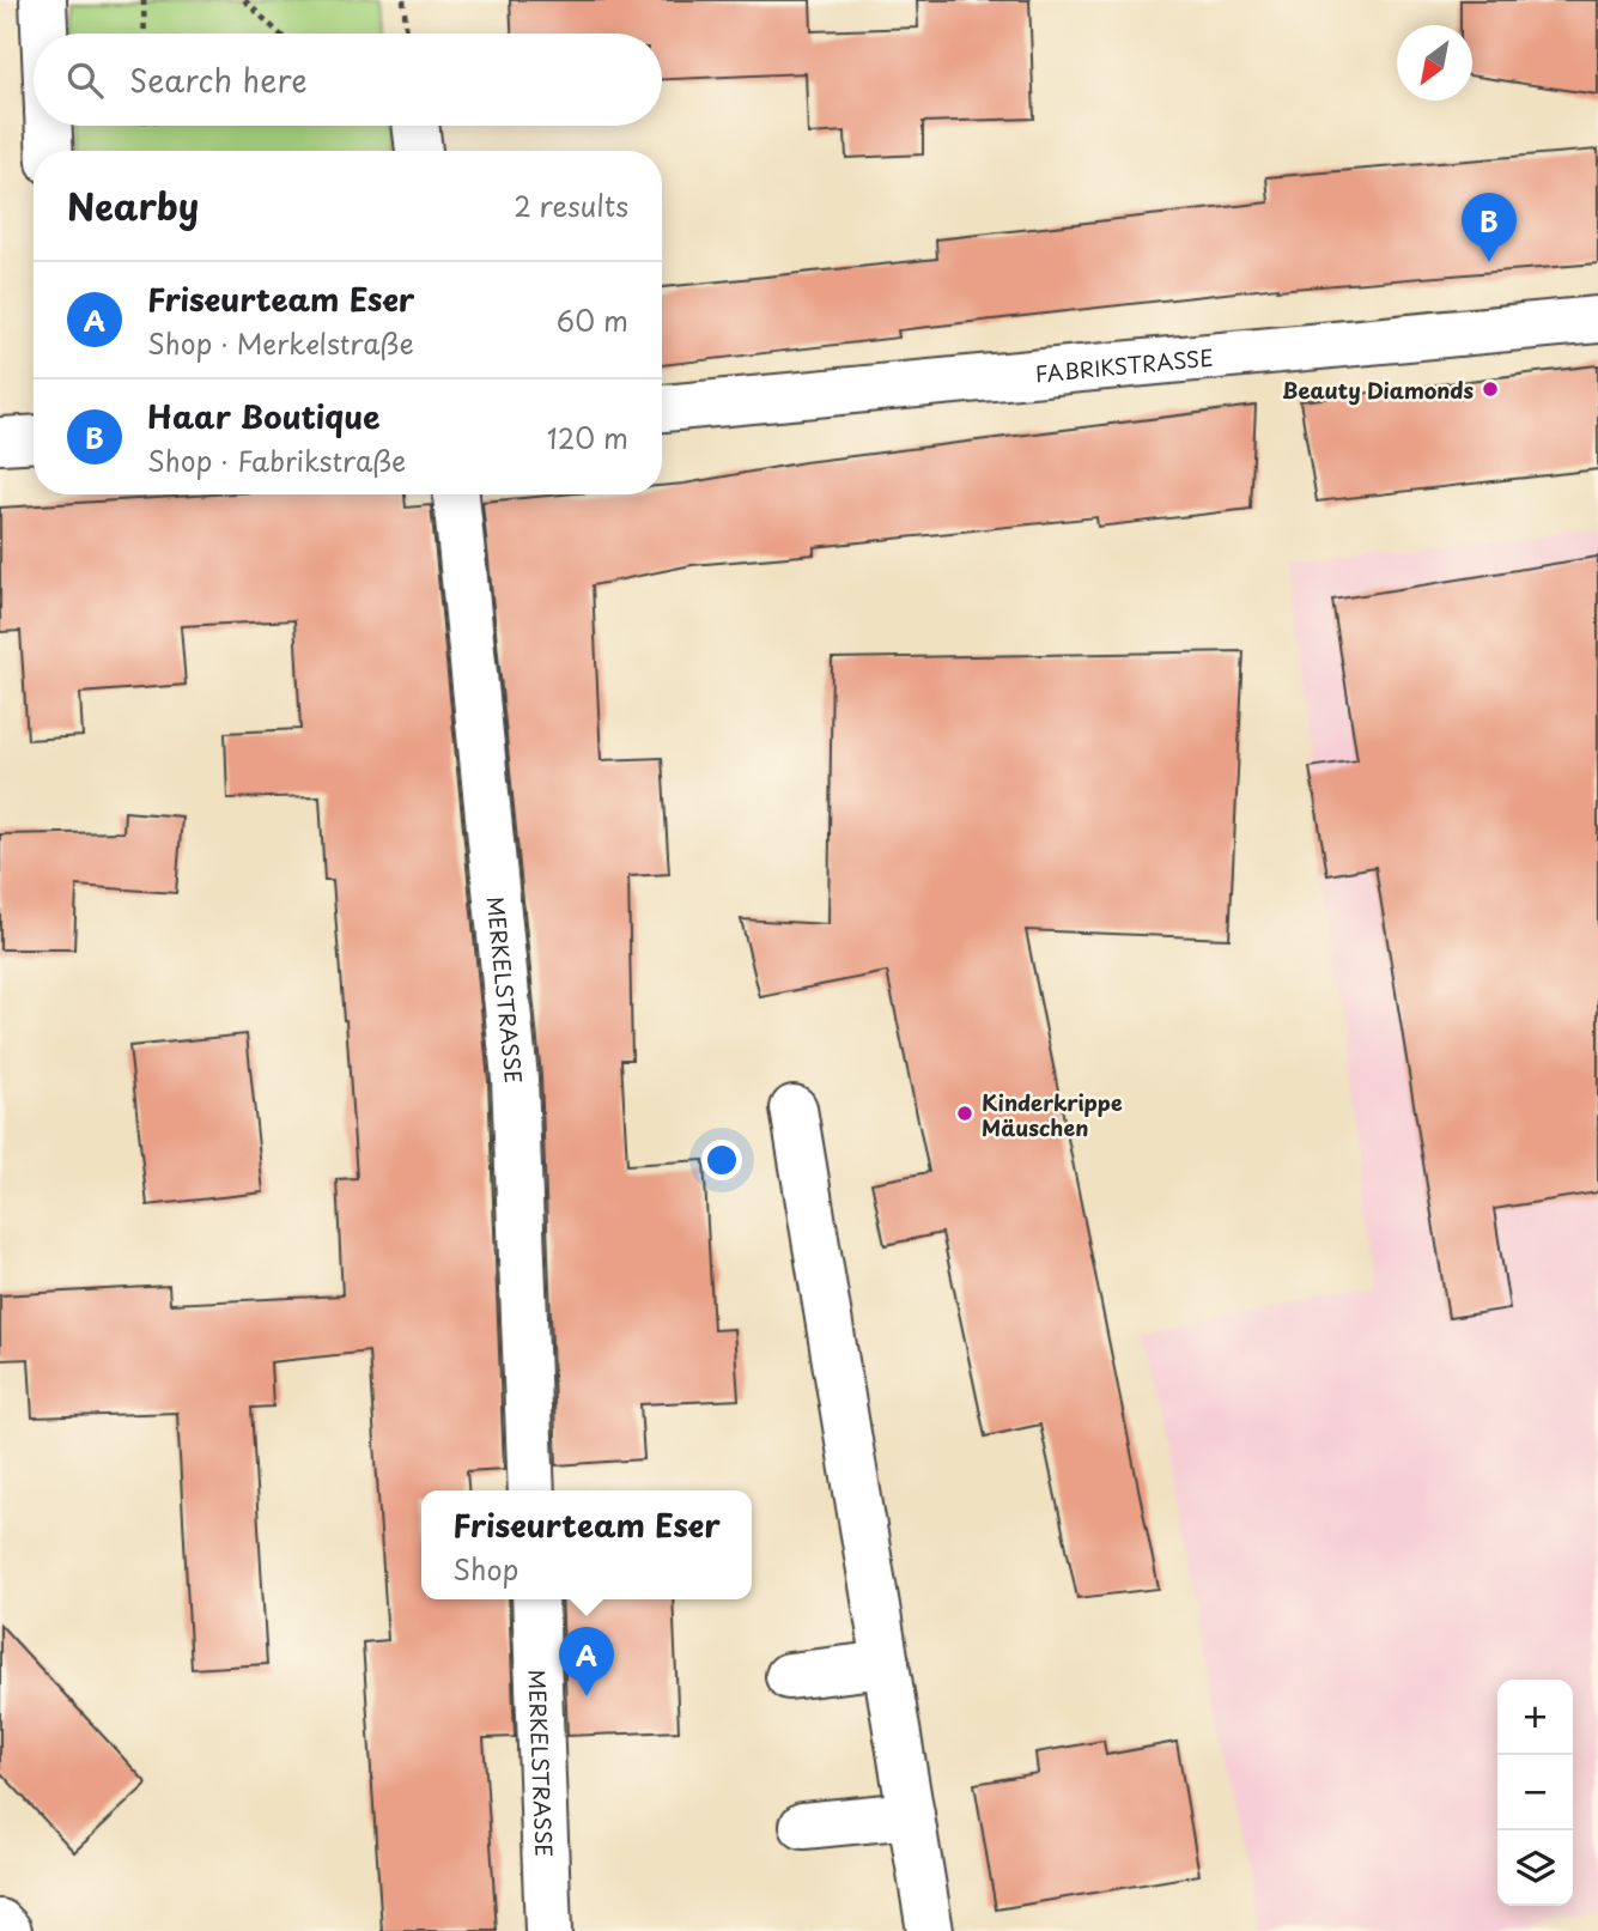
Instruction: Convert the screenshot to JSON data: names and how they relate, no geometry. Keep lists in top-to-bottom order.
{
  "streets": {
    "street": ["FABRIKSTRASSE", "MERKELSTRASSE"]
  },
  "places": ["Beauty Diamonds", "Kinderkrippe Mäuschen"],
  "north": "bottom left",
  "page": {
    "search": "Search here",
    "heading": ["Nearby", "2 results"],
    "pins": ["B", "A"],
    "list": [
      {
        "mark": "A",
        "name": "Friseurteam Eser",
        "note": "Shop · Merkelstraße",
        "value": "60 m"
      },
      {
        "mark": "B",
        "name": "Haar Boutique",
        "note": "Shop · Fabrikstraße",
        "value": "120 m"
      }
    ],
    "popup": ["Friseurteam Eser", "Shop"],
    "map_buttons": ["+", "−"]
  }
}
